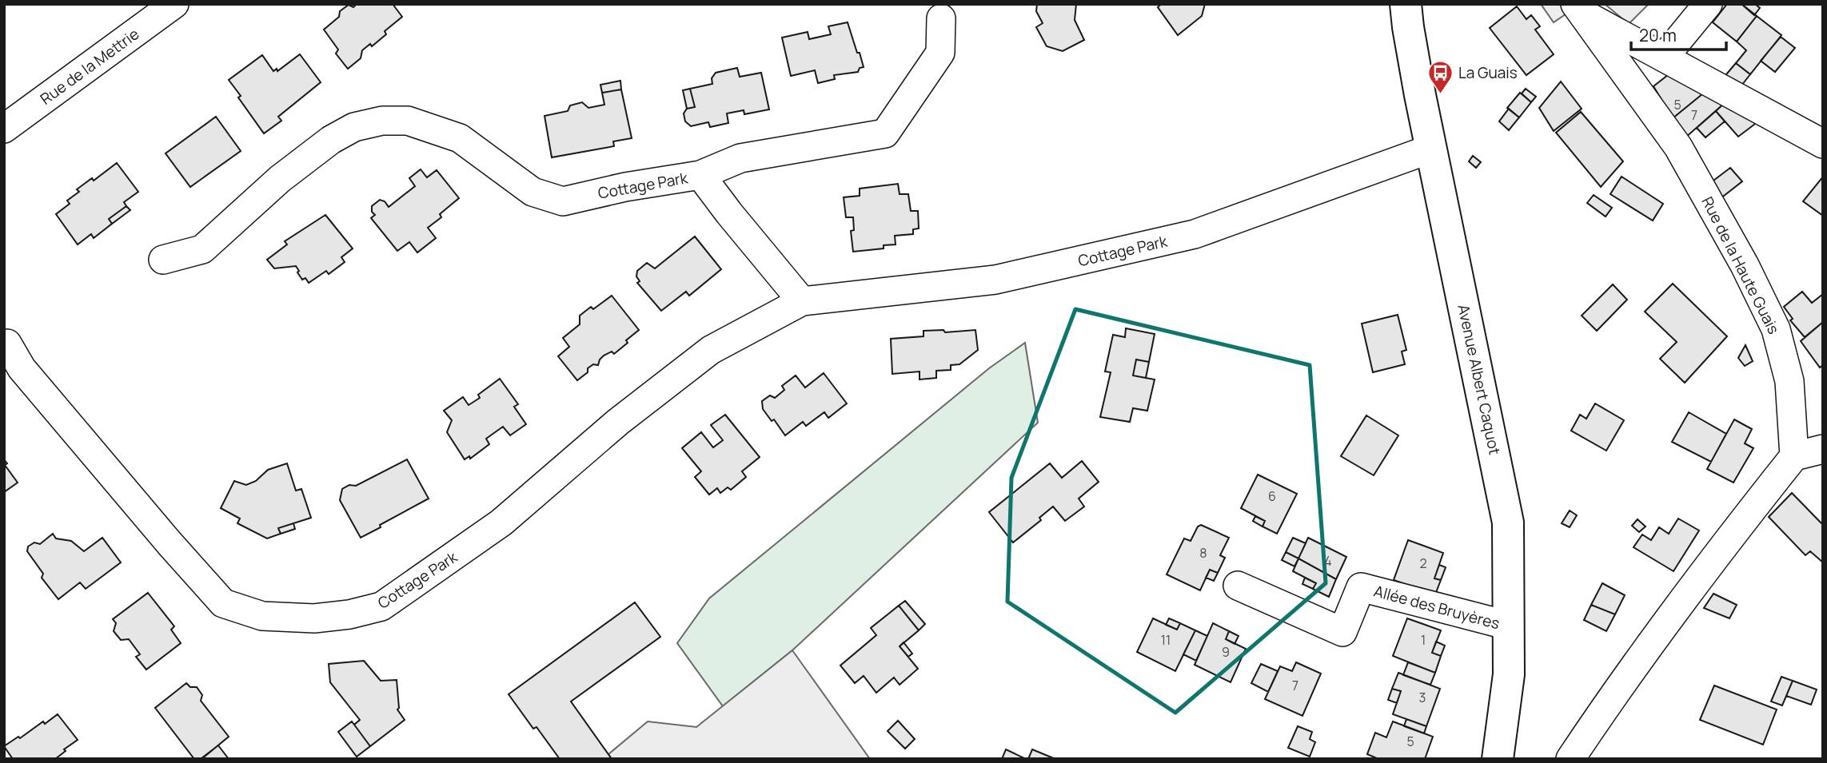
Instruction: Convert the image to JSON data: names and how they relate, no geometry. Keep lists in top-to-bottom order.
{
  "streets": {
    "main road": ["Avenue Albert Caquot"],
    "street": [
      "Rue de la Mettrie",
      "Cottage Park",
      "Rue de la Haute Guais",
      "Allée des Bruyères"
    ]
  },
  "crossings": [
    ["Cottage Park", "Avenue Albert Caquot"],
    ["Avenue Albert Caquot", "Allée des Bruyères"]
  ],
  "places": {
    "bus stop": ["La Guais"]
  },
  "house_numbers": [
    "5",
    "7",
    "6",
    "8",
    "4",
    "2",
    "11",
    "1",
    "9",
    "7",
    "3",
    "5"
  ],
  "scale_bar": "20 m"
}
